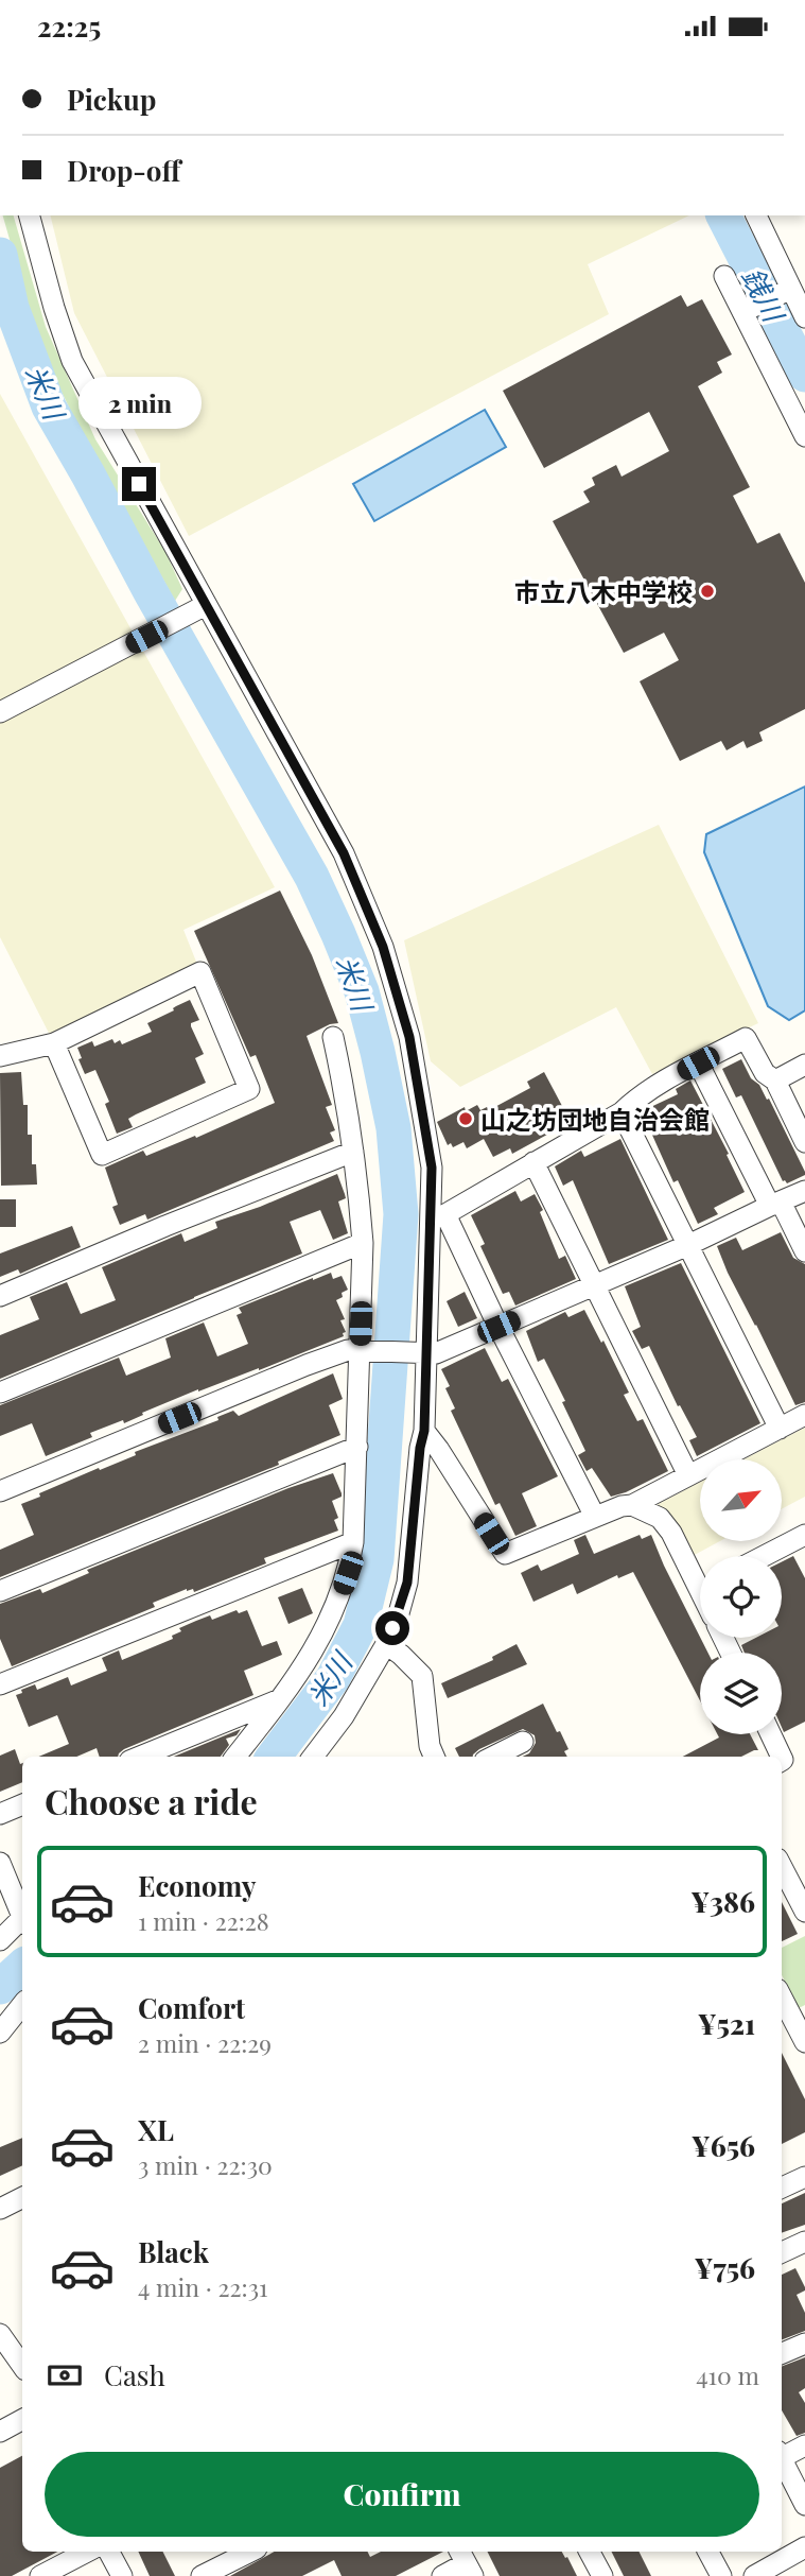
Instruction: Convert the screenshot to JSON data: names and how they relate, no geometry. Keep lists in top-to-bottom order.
{
  "water": ["銭川", "米川"],
  "places": ["市立八木中学校", "山之坊団地自治会館"],
  "north": "top right",
  "page": {
    "status": "22:25",
    "banner": ["Pickup", "Drop-off"],
    "bubble": "2 min",
    "heading": "Choose a ride",
    "list": [
      {
        "name": "Economy",
        "note": "1 min · 22:28",
        "value": "¥386"
      },
      {
        "name": "Comfort",
        "note": "2 min · 22:29",
        "value": "¥521"
      },
      {
        "name": "XL",
        "note": "3 min · 22:30",
        "value": "¥656"
      },
      {
        "name": "Black",
        "note": "4 min · 22:31",
        "value": "¥756"
      }
    ],
    "pay": ["Cash", "410 m"],
    "buttons": "Confirm"
  }
}
